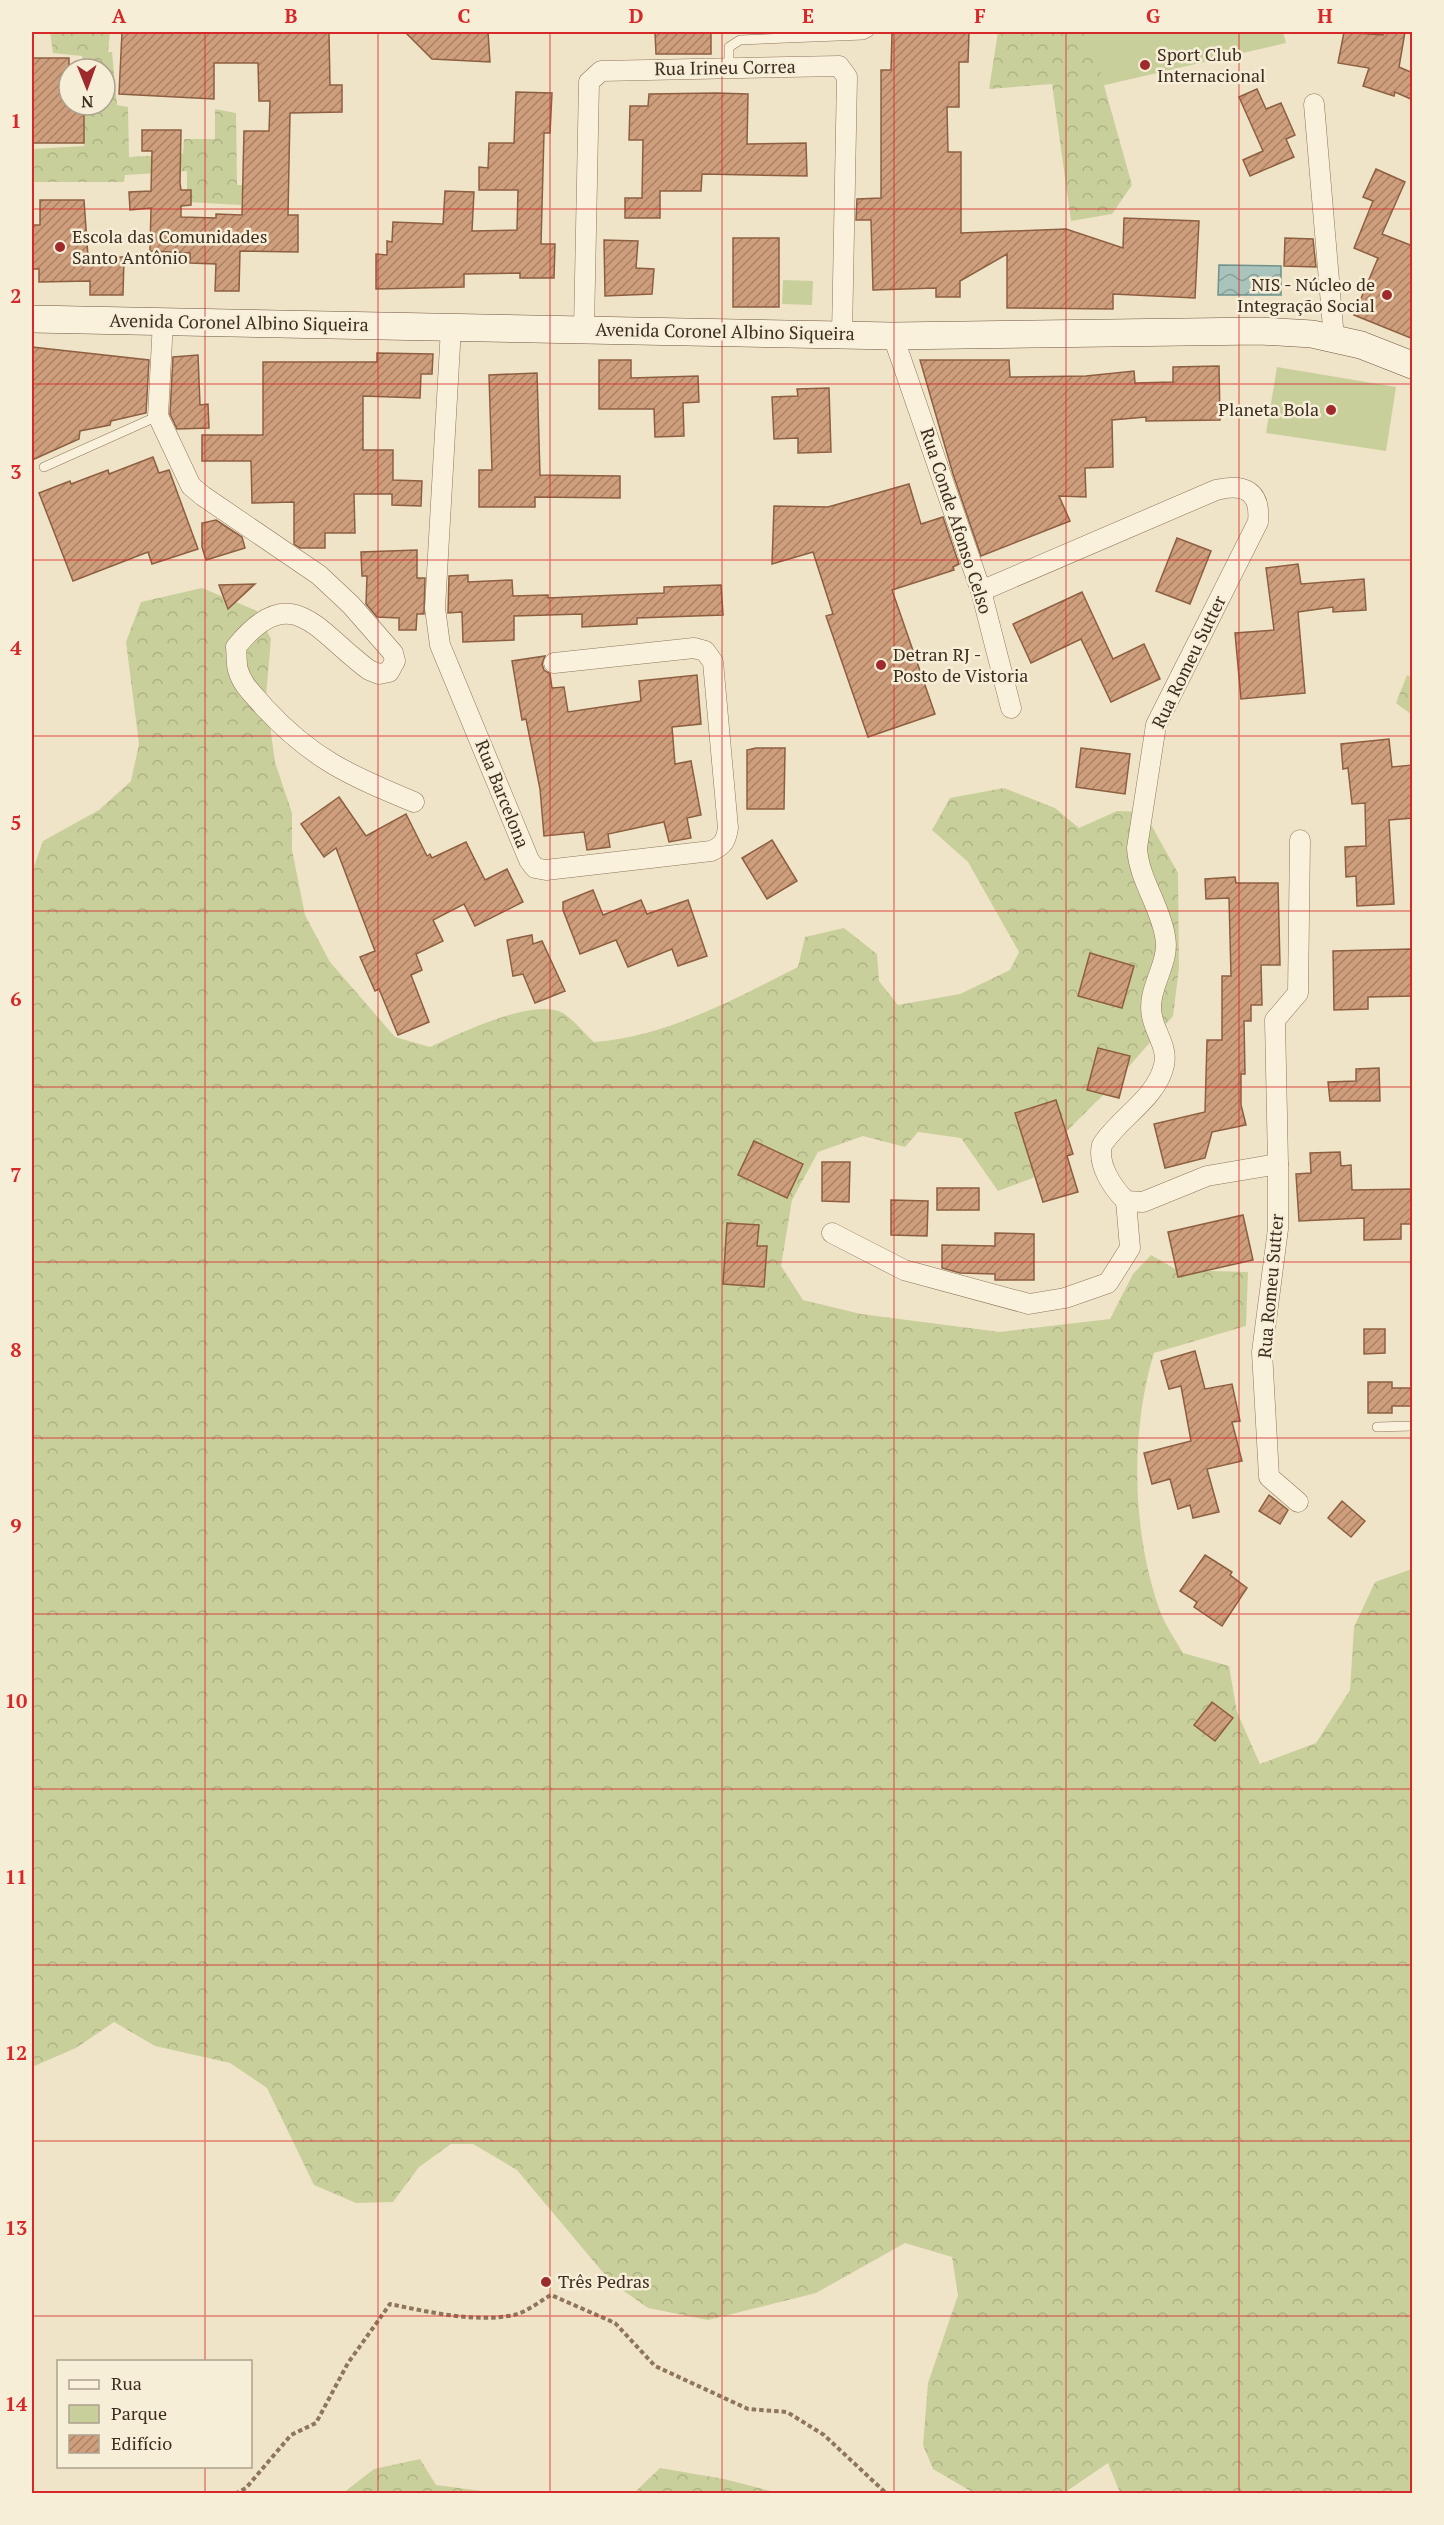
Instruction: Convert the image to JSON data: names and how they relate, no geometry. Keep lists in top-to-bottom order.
{
  "streets": {
    "main road": ["Avenida Coronel Albino Siqueira"],
    "street": [
      "Rua Irineu Correa",
      "Rua Conde Afonso Celso",
      "Rua Romeu Sutter",
      "Rua Barcelona"
    ]
  },
  "crossings": [
    ["Rua Irineu Correa", "Avenida Coronel Albino Siqueira"],
    ["Avenida Coronel Albino Siqueira", "Rua Conde Afonso Celso"],
    ["Avenida Coronel Albino Siqueira", "Rua Barcelona"],
    ["Rua Conde Afonso Celso", "Rua Romeu Sutter"]
  ],
  "places": [
    "Sport Club Internacional",
    "Escola das Comunidades Santo Antônio",
    "NIS - Núcleo de Integração Social",
    "Planeta Bola",
    "Detran RJ - Posto de Vistoria",
    "Três Pedras"
  ],
  "legend": ["Rua", "Parque", "Edifício"],
  "north": "bottom",
  "grid": {
    "columns": [
      "A",
      "B",
      "C",
      "D",
      "E",
      "F",
      "G",
      "H"
    ],
    "rows": [
      "1",
      "2",
      "3",
      "4",
      "5",
      "6",
      "7",
      "8",
      "9",
      "10",
      "11",
      "12",
      "13",
      "14"
    ]
  }
}
